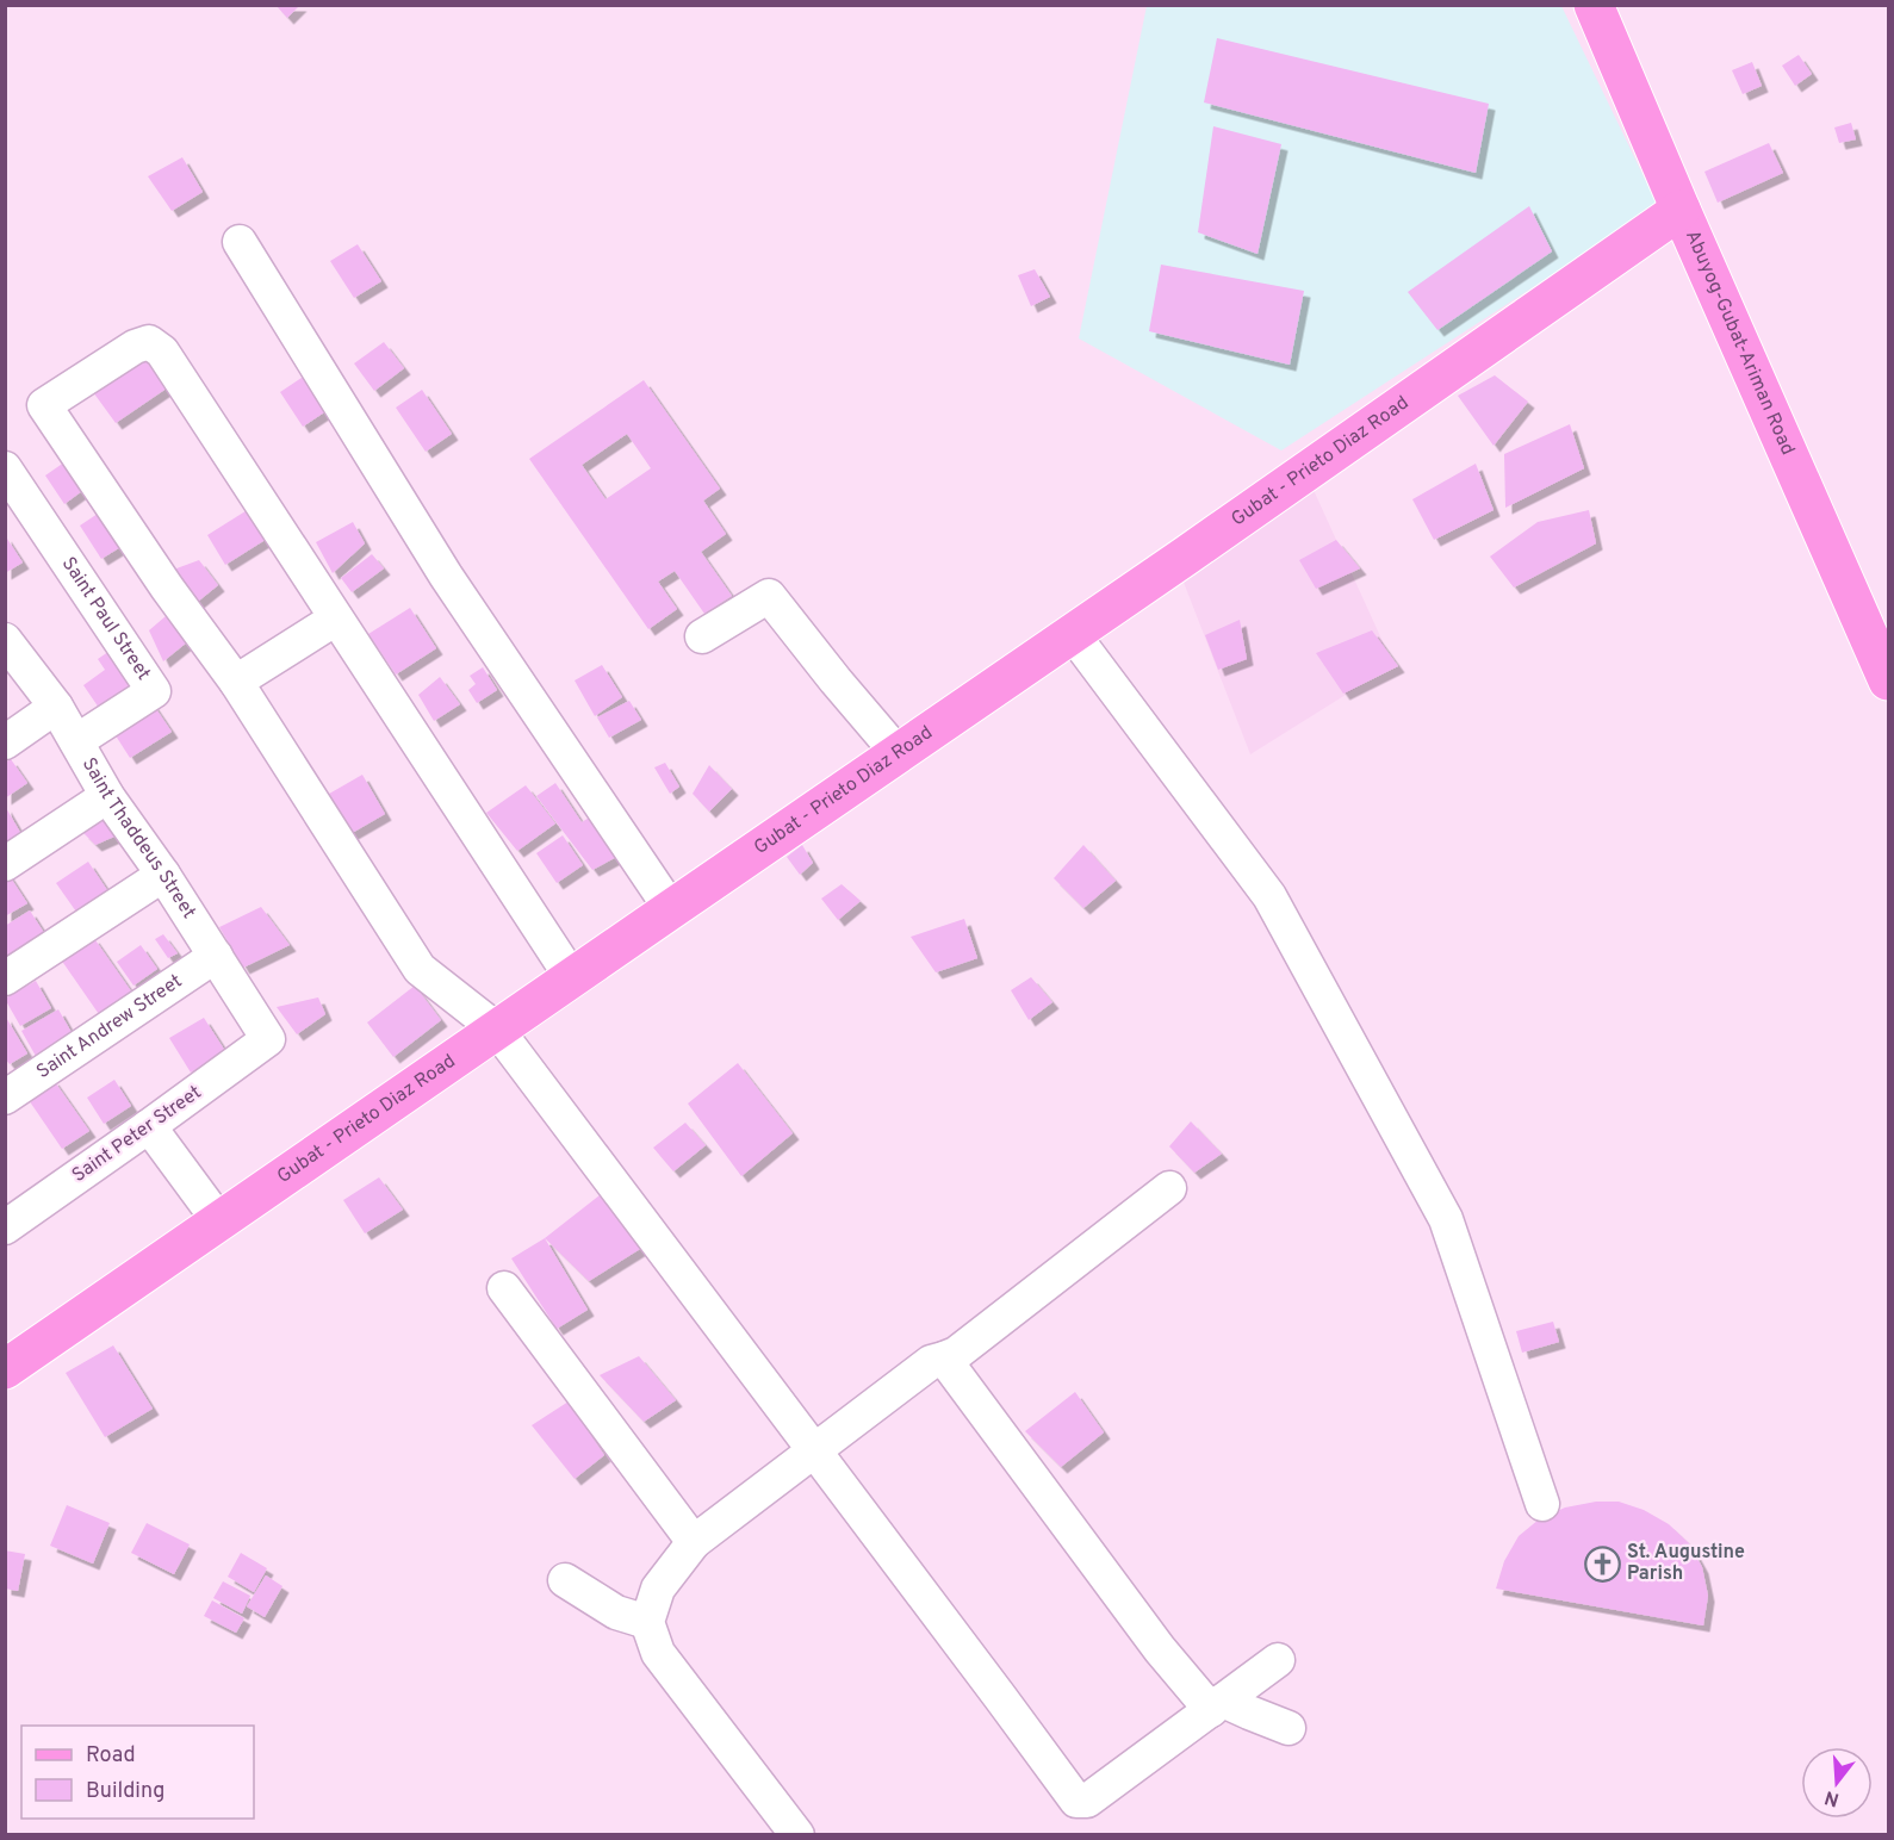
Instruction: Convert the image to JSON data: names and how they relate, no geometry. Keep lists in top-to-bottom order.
{
  "streets": {
    "main road": ["Abuyog-Gubat-Ariman Road", "Gubat - Prieto Diaz Road"],
    "street": [
      "Saint Paul Street",
      "Saint Thaddeus Street",
      "Saint Andrew Street",
      "Saint Peter Street"
    ]
  },
  "crossings": [
    ["Abuyog-Gubat-Ariman Road", "Gubat - Prieto Diaz Road"],
    ["Saint Paul Street", "Saint Thaddeus Street"],
    ["Saint Thaddeus Street", "Saint Andrew Street"],
    ["Saint Thaddeus Street", "Saint Peter Street"]
  ],
  "places": {
    "church": ["St. Augustine Parish"]
  },
  "legend": ["Road", "Building"],
  "north": "bottom"
}
